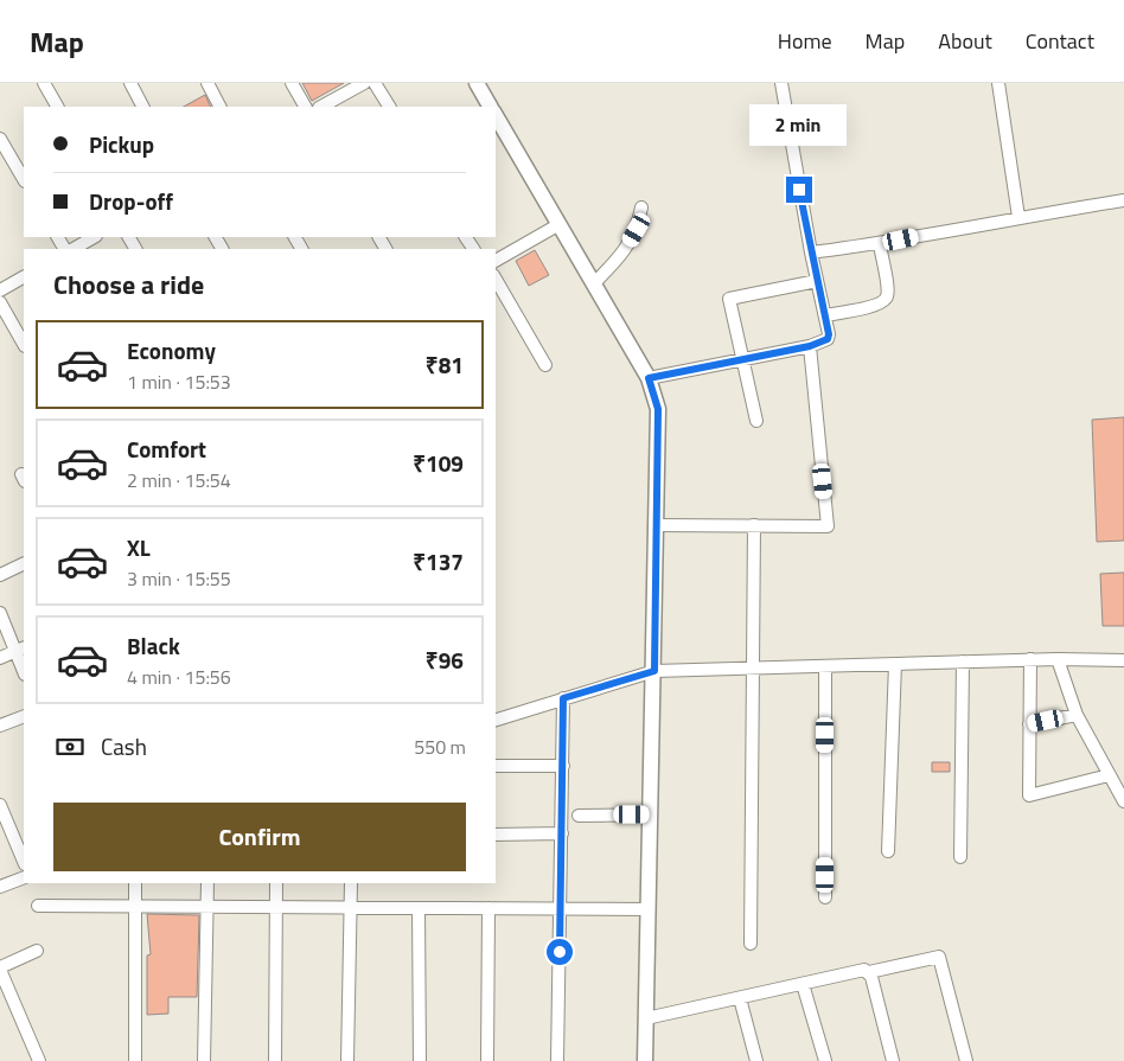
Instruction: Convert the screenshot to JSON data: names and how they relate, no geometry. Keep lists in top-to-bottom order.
{
  "page": {
    "header": "Map",
    "nav": [
      "Home",
      "Map",
      "About",
      "Contact"
    ],
    "bubble": "2 min",
    "banner": ["Pickup", "Drop-off"],
    "heading": "Choose a ride",
    "list": [
      {
        "name": "Economy",
        "note": "1 min · 15:53",
        "value": "₹81"
      },
      {
        "name": "Comfort",
        "note": "2 min · 15:54",
        "value": "₹109"
      },
      {
        "name": "XL",
        "note": "3 min · 15:55",
        "value": "₹137"
      },
      {
        "name": "Black",
        "note": "4 min · 15:56",
        "value": "₹96"
      }
    ],
    "pay": ["Cash", "550 m"],
    "buttons": "Confirm"
  }
}
